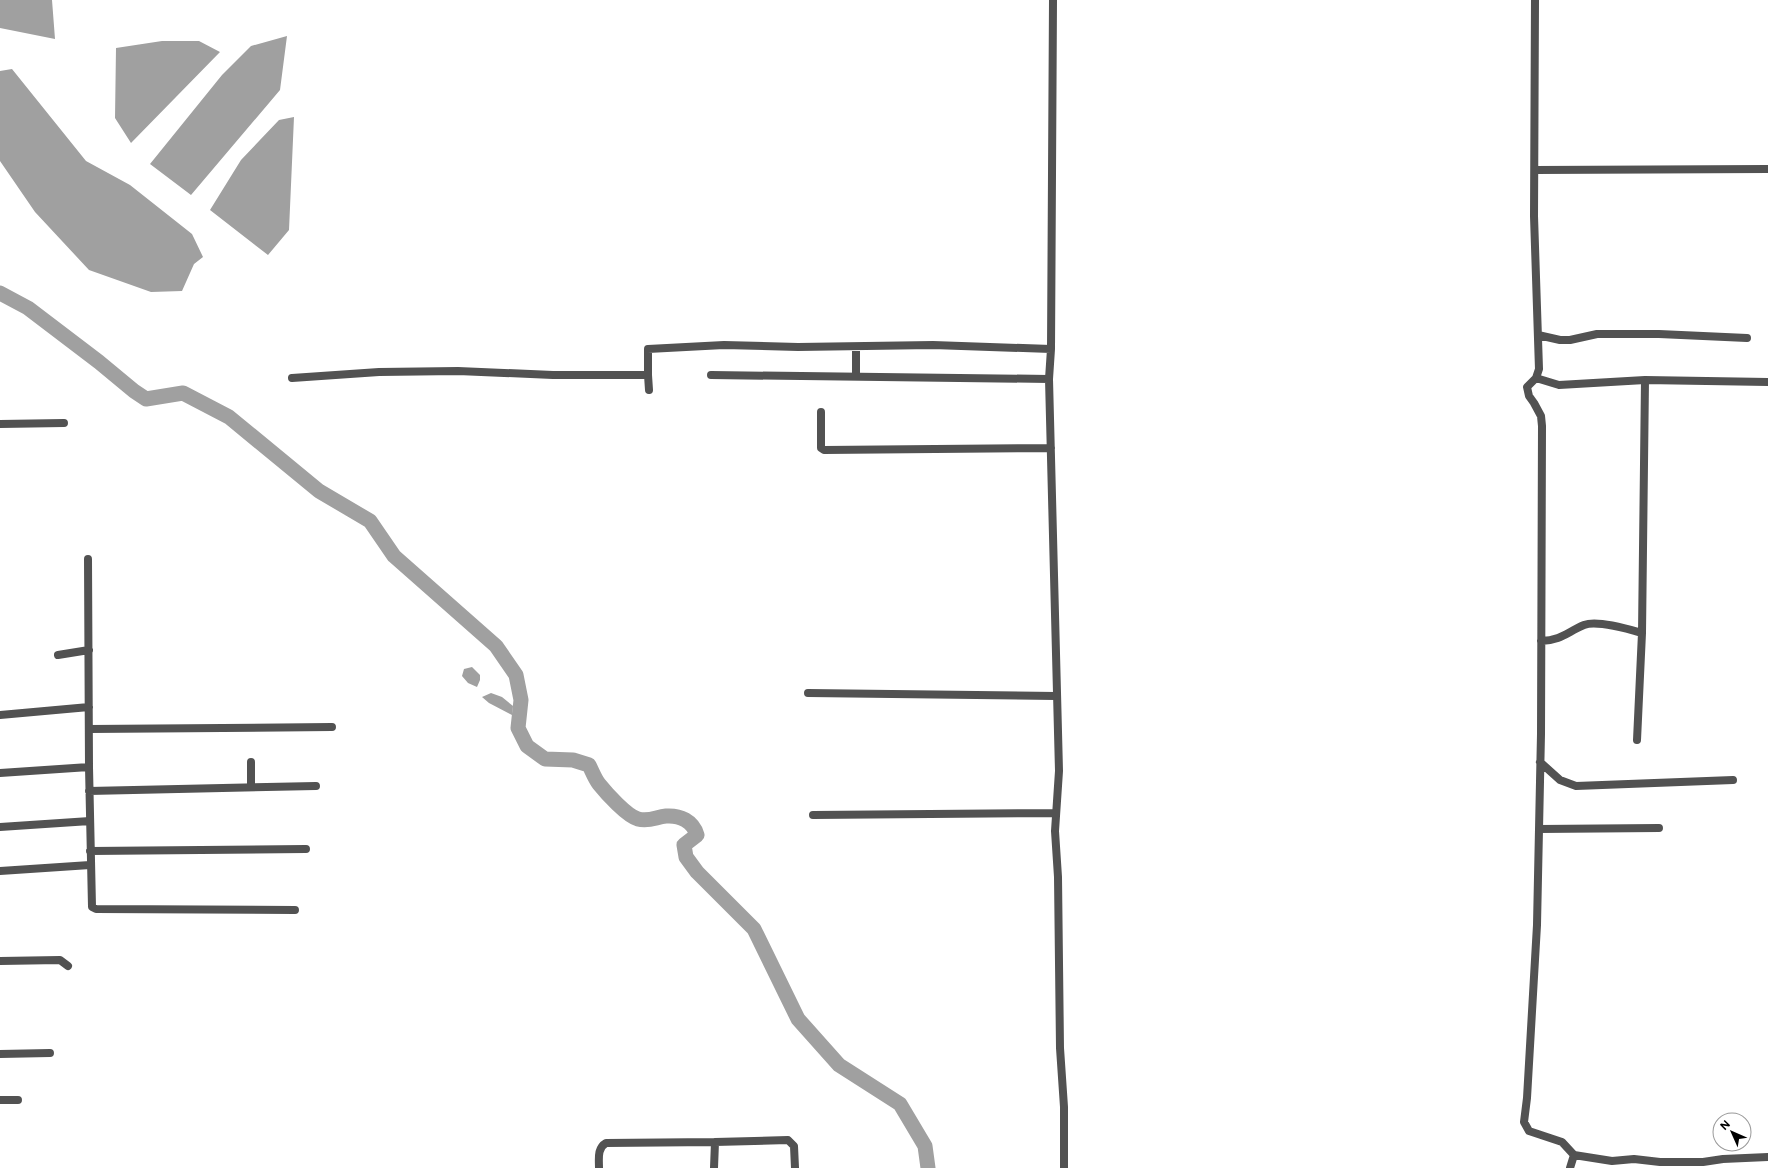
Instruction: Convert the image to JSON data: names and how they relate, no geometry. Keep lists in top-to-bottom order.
{
  "north": "top left"
}
